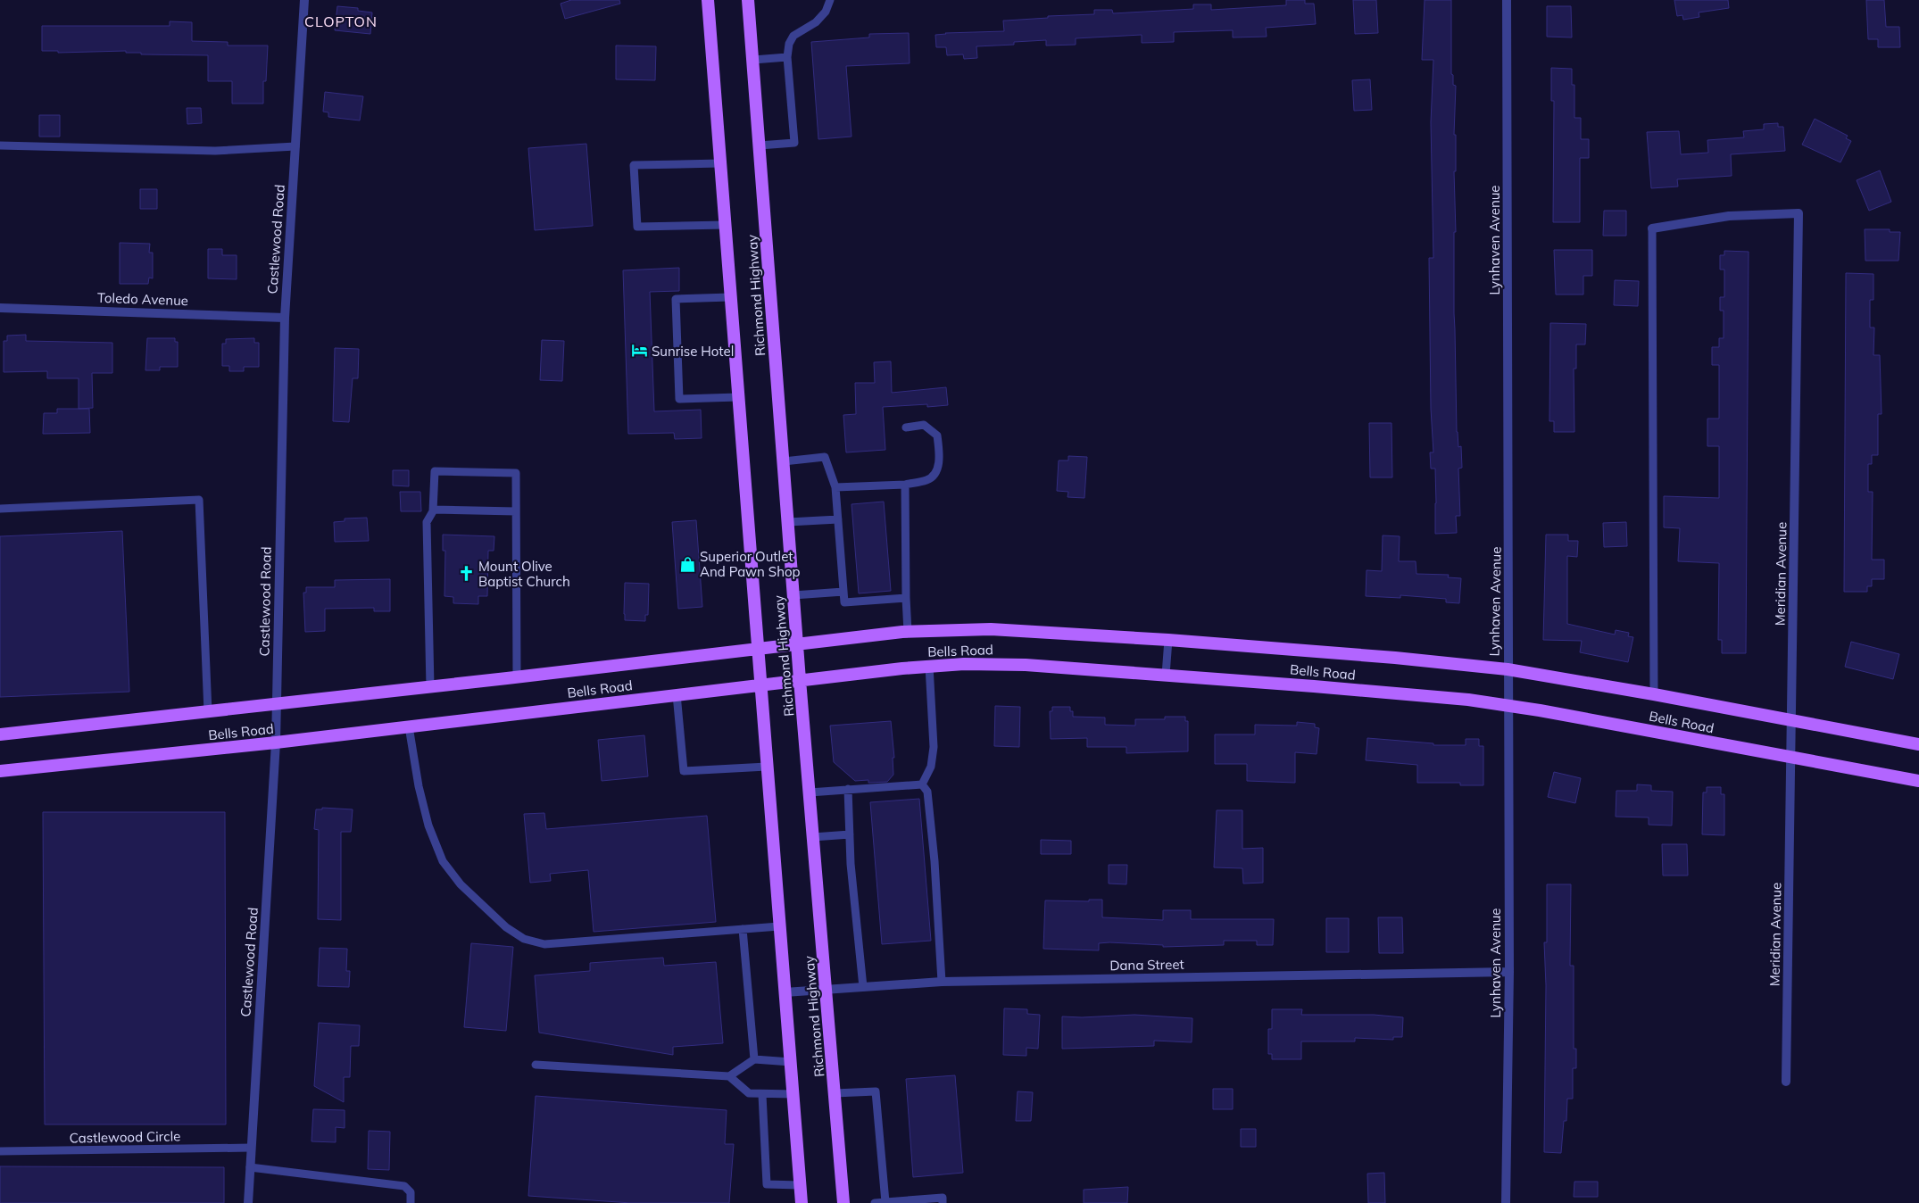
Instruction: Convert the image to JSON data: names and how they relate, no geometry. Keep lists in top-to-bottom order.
{
  "streets": {
    "main road": ["Richmond Highway", "Bells Road"],
    "street": [
      "Castlewood Road",
      "Lynhaven Avenue",
      "Toledo Avenue",
      "Meridian Avenue",
      "Dana Street"
    ],
    "lane": ["Castlewood Circle"]
  },
  "crossings": [
    ["Castlewood Road", "Toledo Avenue"],
    ["Castlewood Road", "Bells Road"],
    ["Castlewood Road", "Castlewood Circle"],
    ["Lynhaven Avenue", "Bells Road"],
    ["Lynhaven Avenue", "Dana Street"],
    ["Richmond Highway", "Bells Road"],
    ["Richmond Highway", "Dana Street"],
    ["Meridian Avenue", "Bells Road"]
  ],
  "districts": ["CLOPTON"],
  "places": {
    "hotel": ["Sunrise Hotel"],
    "shop": ["Superior Outlet And Pawn Shop"],
    "church": ["Mount Olive Baptist Church"]
  }
}
